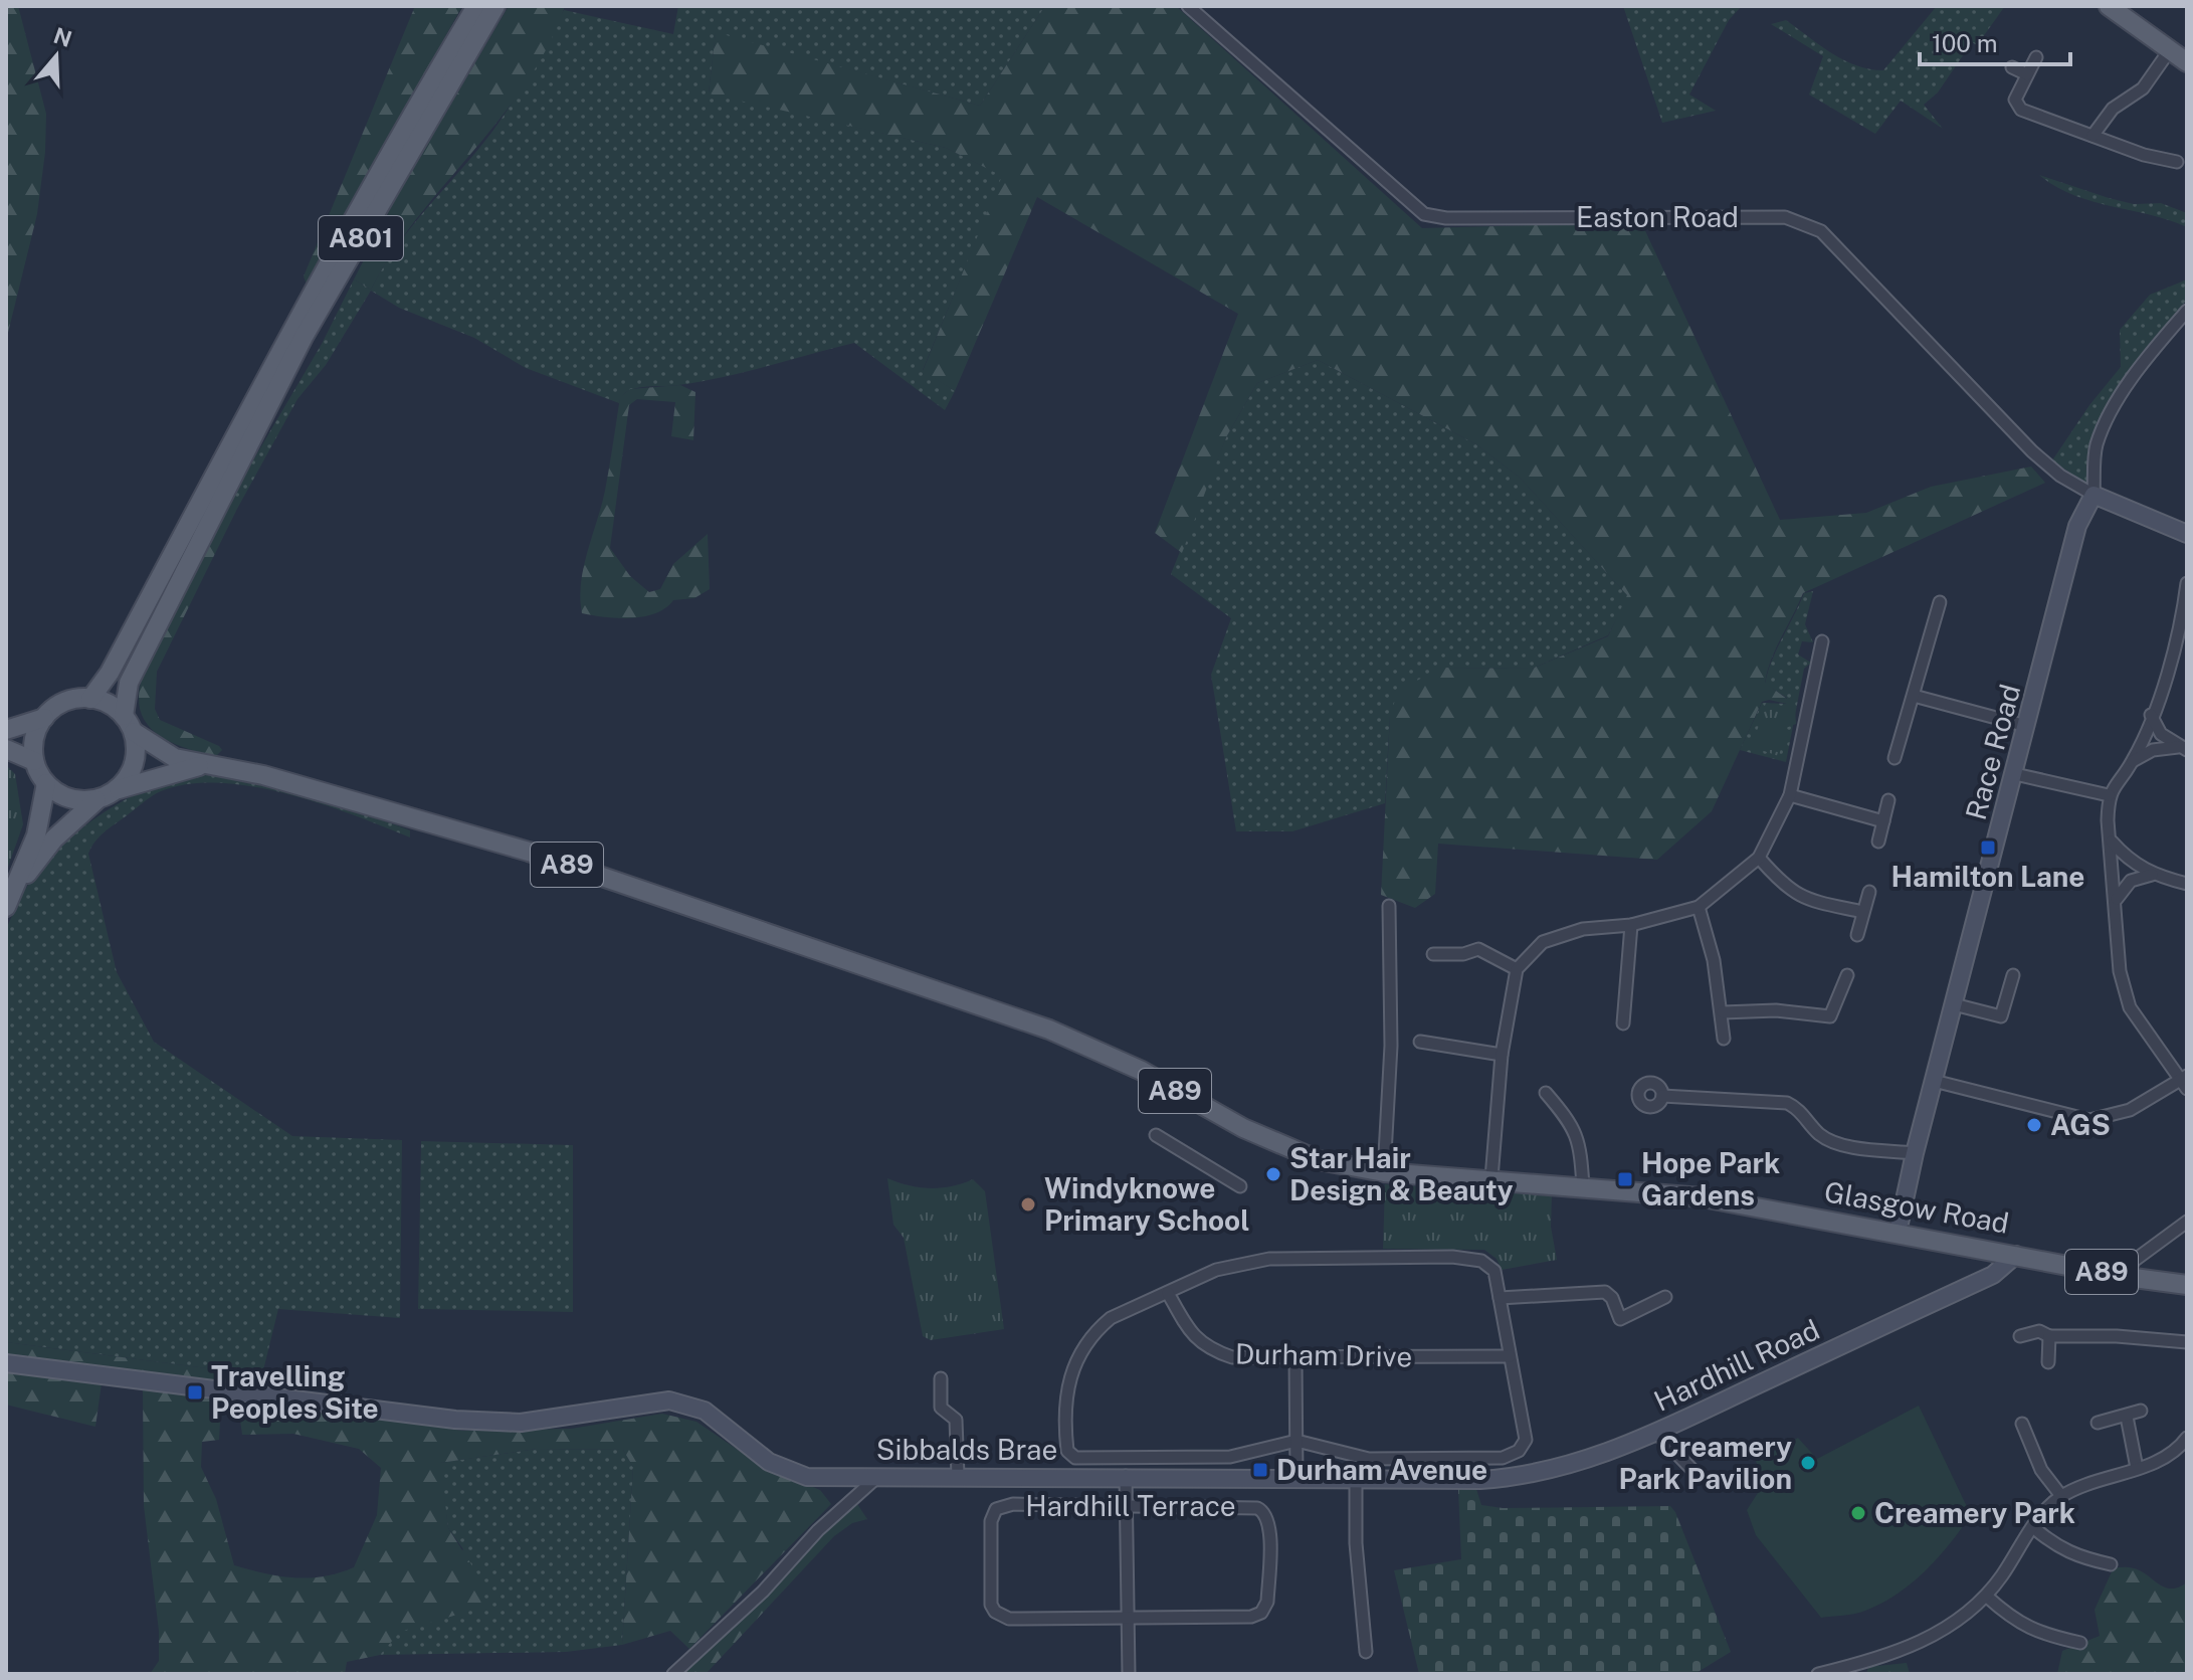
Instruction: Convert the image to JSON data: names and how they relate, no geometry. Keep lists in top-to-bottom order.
{
  "streets": {
    "main road": [
      "A801",
      "Race Road",
      "A89",
      "Glasgow Road",
      "Hardhill Road",
      "Sibbalds Brae"
    ],
    "street": ["Easton Road", "Durham Drive", "Hardhill Terrace"]
  },
  "crossings": [
    ["Easton Road", "Race Road"],
    ["A801", "A89"],
    ["Race Road", "Glasgow Road"],
    ["A89", "Glasgow Road"],
    ["Glasgow Road", "Hardhill Road"],
    ["Hardhill Road", "Sibbalds Brae"]
  ],
  "places": {
    "transit": [
      "Hamilton Lane",
      "Hope Park Gardens",
      "Travelling Peoples Site",
      "Durham Avenue"
    ],
    "other": [
      "AGS",
      "Star Hair Design & Beauty",
      "Windyknowe Primary School",
      "Creamery Park Pavilion",
      "Creamery Park"
    ]
  },
  "scale_bar": "100 m",
  "north": "top"
}
